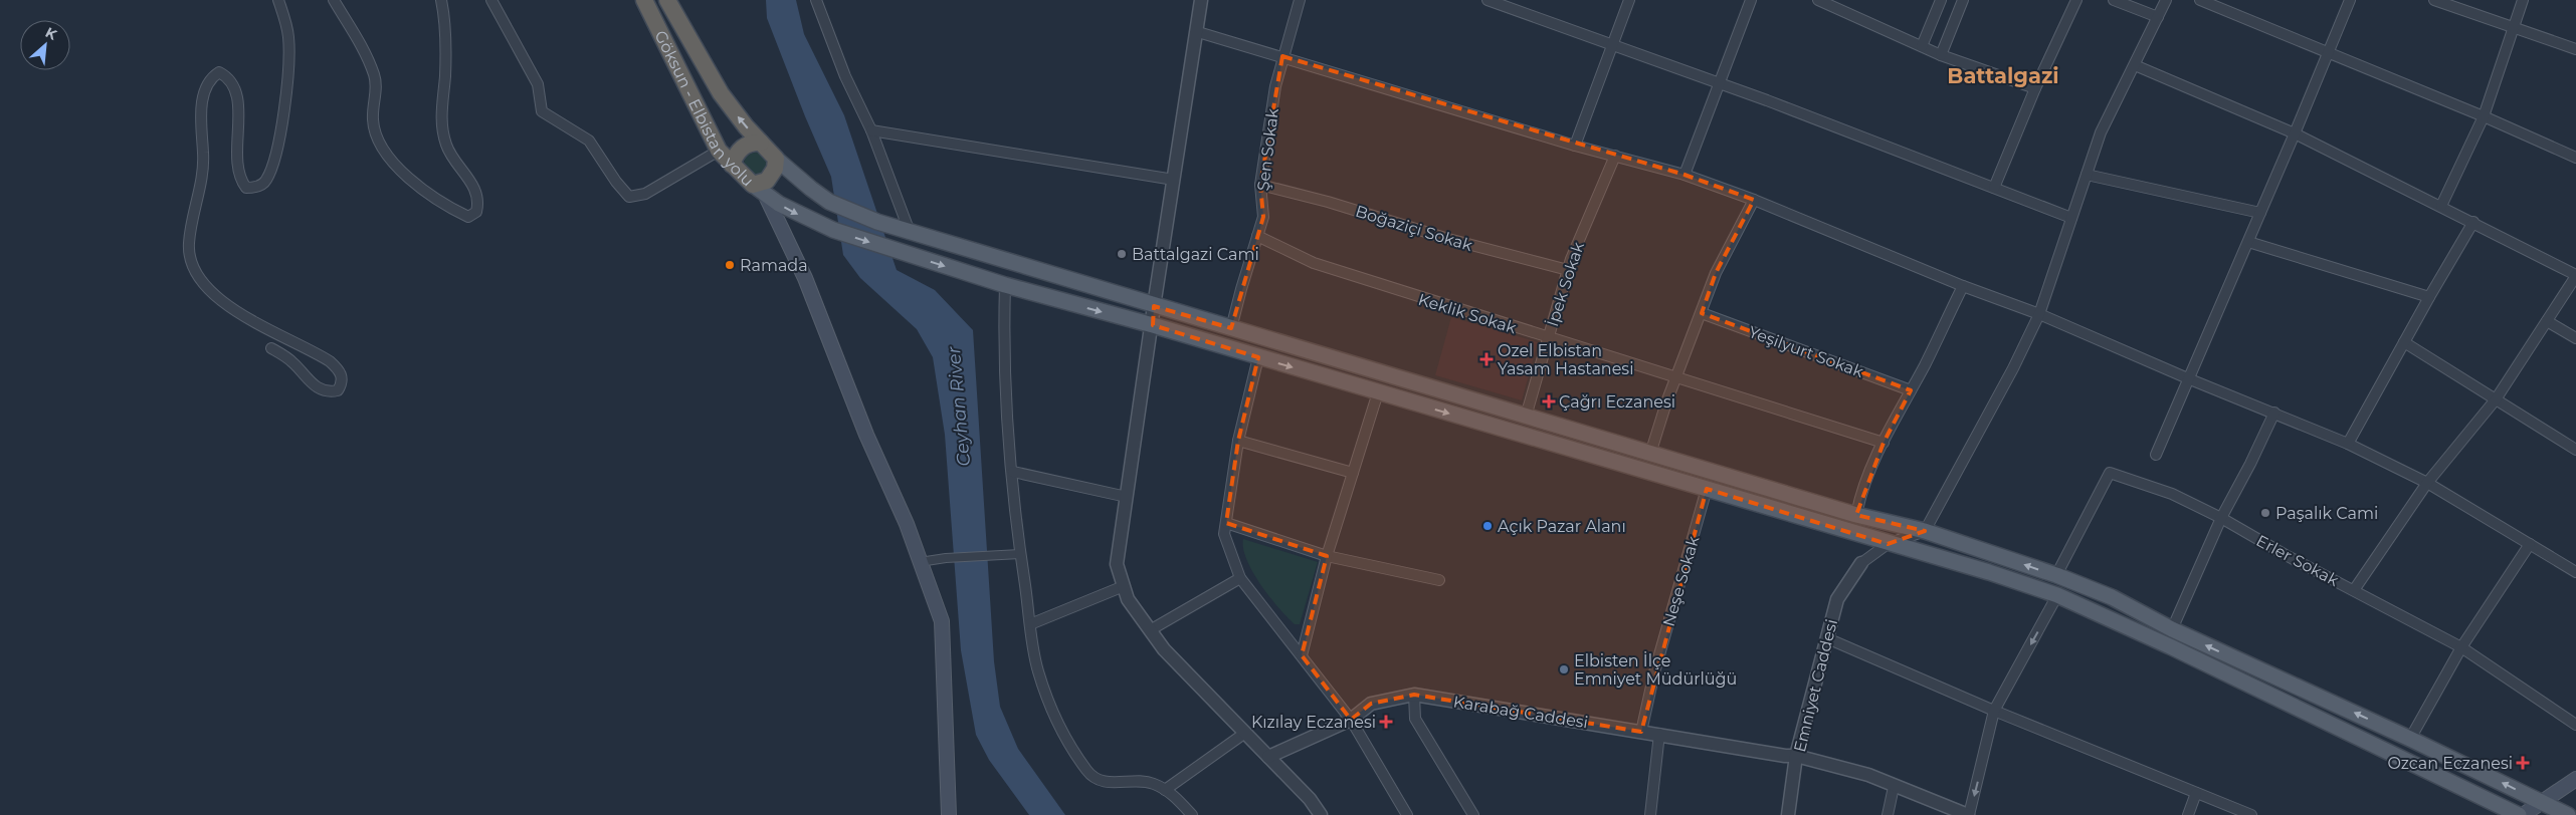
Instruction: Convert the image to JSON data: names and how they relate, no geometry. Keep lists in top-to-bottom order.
{
  "streets": {
    "highway": ["Göksun - Elbistan yolu"],
    "street": [
      "Şen Sokak",
      "Boğaziçi Sokak",
      "İpek Sokak",
      "Keklik Sokak",
      "Yeşilyurt Sokak",
      "Erler Sokak",
      "Neşe Sokak",
      "Emniyet Caddesi",
      "Karabağ Caddesi"
    ]
  },
  "crossings": [
    ["Göksun - Elbistan yolu", "Şen Sokak"],
    ["Göksun - Elbistan yolu", "İpek Sokak"],
    ["Göksun - Elbistan yolu", "Erler Sokak"],
    ["Göksun - Elbistan yolu", "Neşe Sokak"],
    ["Şen Sokak", "Boğaziçi Sokak"],
    ["Şen Sokak", "Keklik Sokak"],
    ["Boğaziçi Sokak", "İpek Sokak"],
    ["İpek Sokak", "Keklik Sokak"],
    ["Neşe Sokak", "Karabağ Caddesi"],
    ["Emniyet Caddesi", "Karabağ Caddesi"]
  ],
  "districts": ["Battalgazi"],
  "water": ["Ceyhan River"],
  "places": {
    "other": [
      "Battalgazi Cami",
      "Ramada",
      "Paşalık Cami",
      "Açık Pazar Alanı",
      "Elbisten İlçe Emniyet Müdürlüğü"
    ],
    "health": [
      "Ozel Elbistan Yasam Hastanesi",
      "Çağrı Eczanesi",
      "Kızılay Eczanesi",
      "Ozcan Eczanesi"
    ]
  },
  "north": "top right"
}
